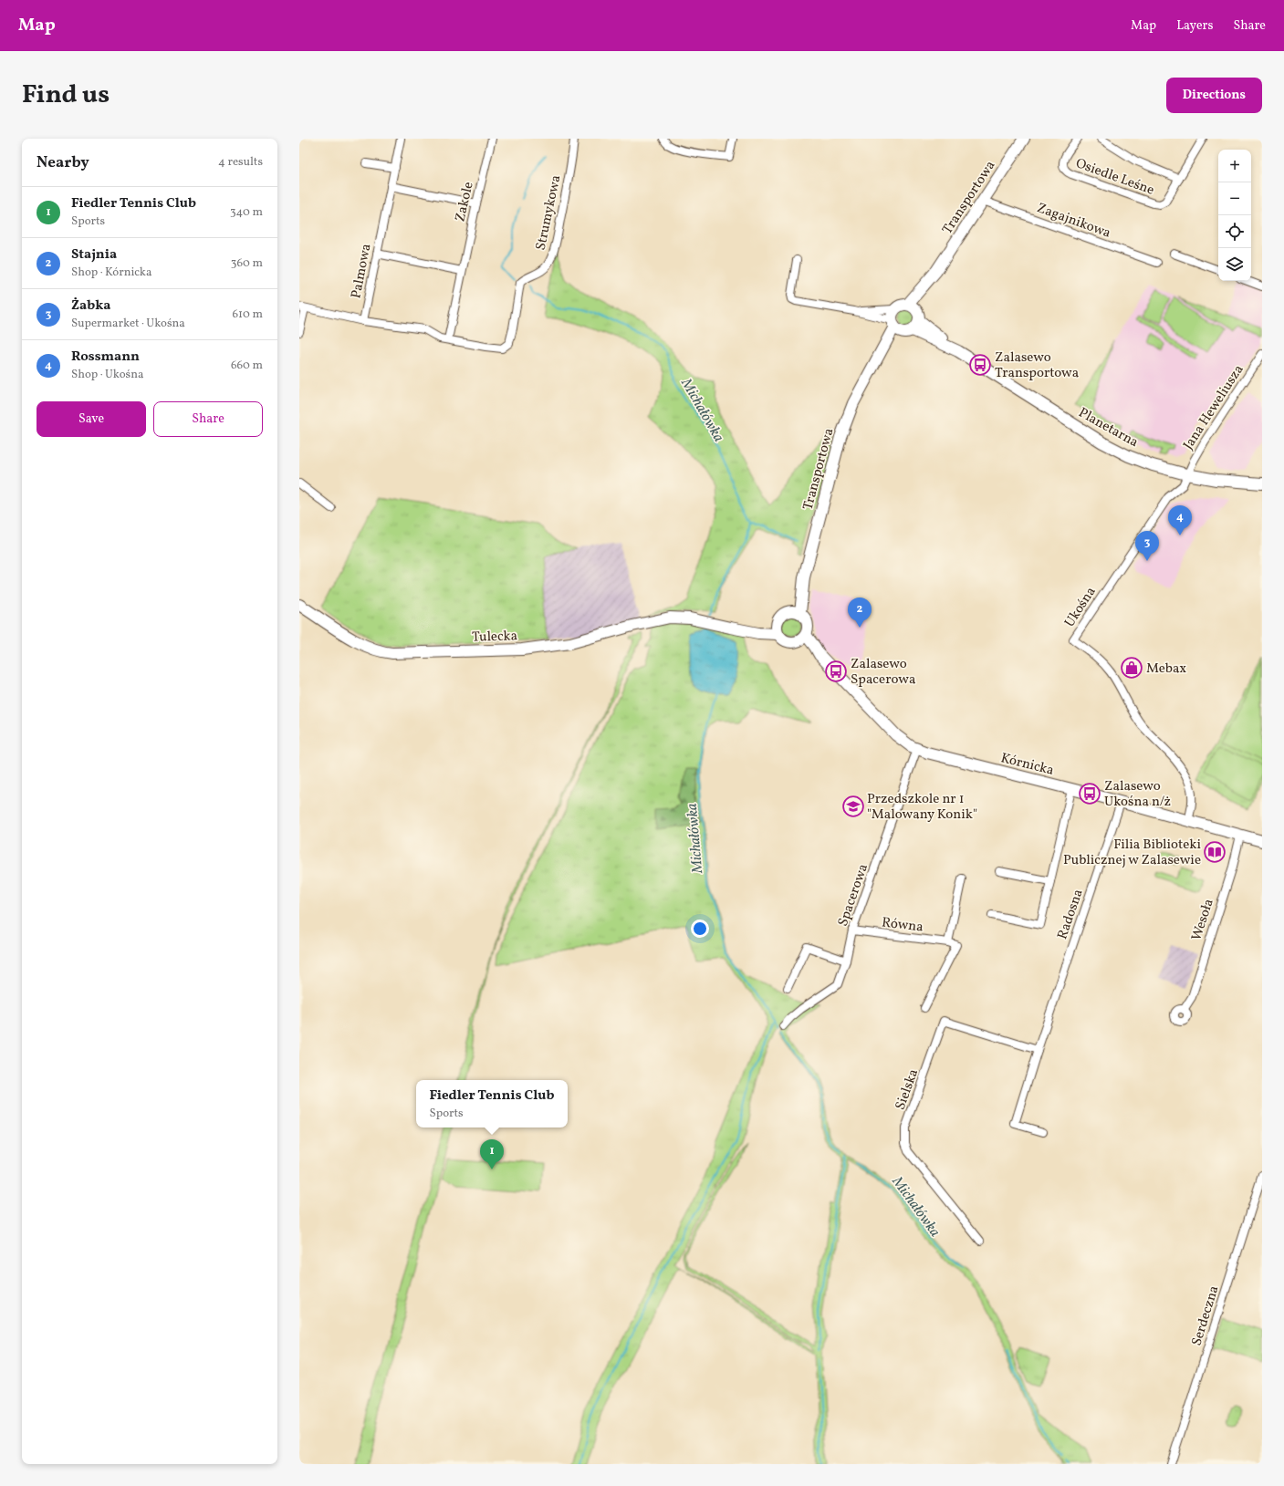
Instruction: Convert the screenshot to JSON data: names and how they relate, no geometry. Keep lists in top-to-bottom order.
{
  "streets": {
    "street": [
      "Osiedle Leśne",
      "Transportowa",
      "Zakole",
      "Strumykowa",
      "Zagajnikowa",
      "Palmowa",
      "Jana Heweliusza",
      "Planetarna",
      "Ukośna",
      "Tulecka",
      "Kórnicka",
      "Spacerowa",
      "Radosna",
      "Wesoła",
      "Równa",
      "Sielska",
      "Serdeczna"
    ]
  },
  "crossings": [
    ["Transportowa", "Zagajnikowa"],
    ["Transportowa", "Planetarna"],
    ["Transportowa", "Tulecka"],
    ["Transportowa", "Kórnicka"],
    ["Zakole", "Strumykowa"],
    ["Strumykowa", "Palmowa"],
    ["Jana Heweliusza", "Planetarna"],
    ["Jana Heweliusza", "Ukośna"],
    ["Planetarna", "Ukośna"],
    ["Ukośna", "Kórnicka"],
    ["Tulecka", "Kórnicka"],
    ["Kórnicka", "Spacerowa"],
    ["Kórnicka", "Radosna"],
    ["Kórnicka", "Wesoła"],
    ["Spacerowa", "Równa"],
    ["Radosna", "Sielska"]
  ],
  "water": ["Michałówka"],
  "places": {
    "bus stop": ["Zalasewo Transportowa", "Zalasewo Spacerowa", "Zalasewo Ukośna n/ż"],
    "shop": ["Mebax"],
    "school or university": ["Przedszkole nr 1 \"Malowany Konik\""],
    "library": ["Filia Biblioteki Publicznej w Zalasewie"]
  },
  "page": {
    "header": "Map",
    "nav": ["Map", "Layers", "Share"],
    "title": "Find us",
    "buttons": [
      "Directions",
      ["Save", "Share"]
    ],
    "heading": ["Nearby", "4 results"],
    "map_buttons": ["+", "−"],
    "list": [
      {
        "mark": "1",
        "name": "Fiedler Tennis Club",
        "note": "Sports",
        "value": "340 m"
      },
      {
        "mark": "2",
        "name": "Stajnia",
        "note": "Shop · Kórnicka",
        "value": "360 m"
      },
      {
        "mark": "3",
        "name": "Żabka",
        "note": "Supermarket · Ukośna",
        "value": "610 m"
      },
      {
        "mark": "4",
        "name": "Rossmann",
        "note": "Shop · Ukośna",
        "value": "660 m"
      }
    ],
    "pins": [
      "4",
      "3",
      "2",
      "1"
    ],
    "popup": ["Fiedler Tennis Club", "Sports"]
  }
}
